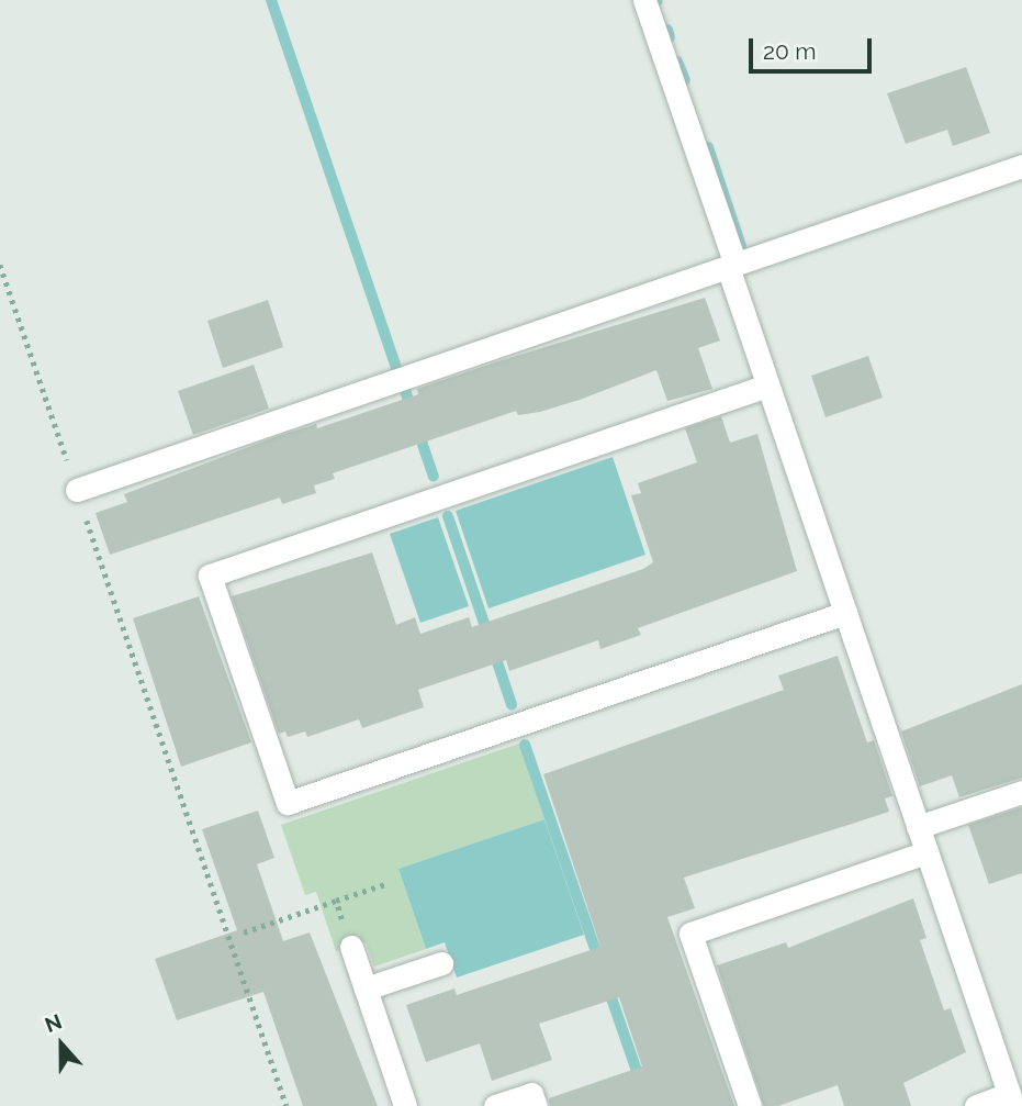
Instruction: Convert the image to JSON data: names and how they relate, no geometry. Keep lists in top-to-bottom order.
{
  "scale_bar": "20 m",
  "north": "top"
}
